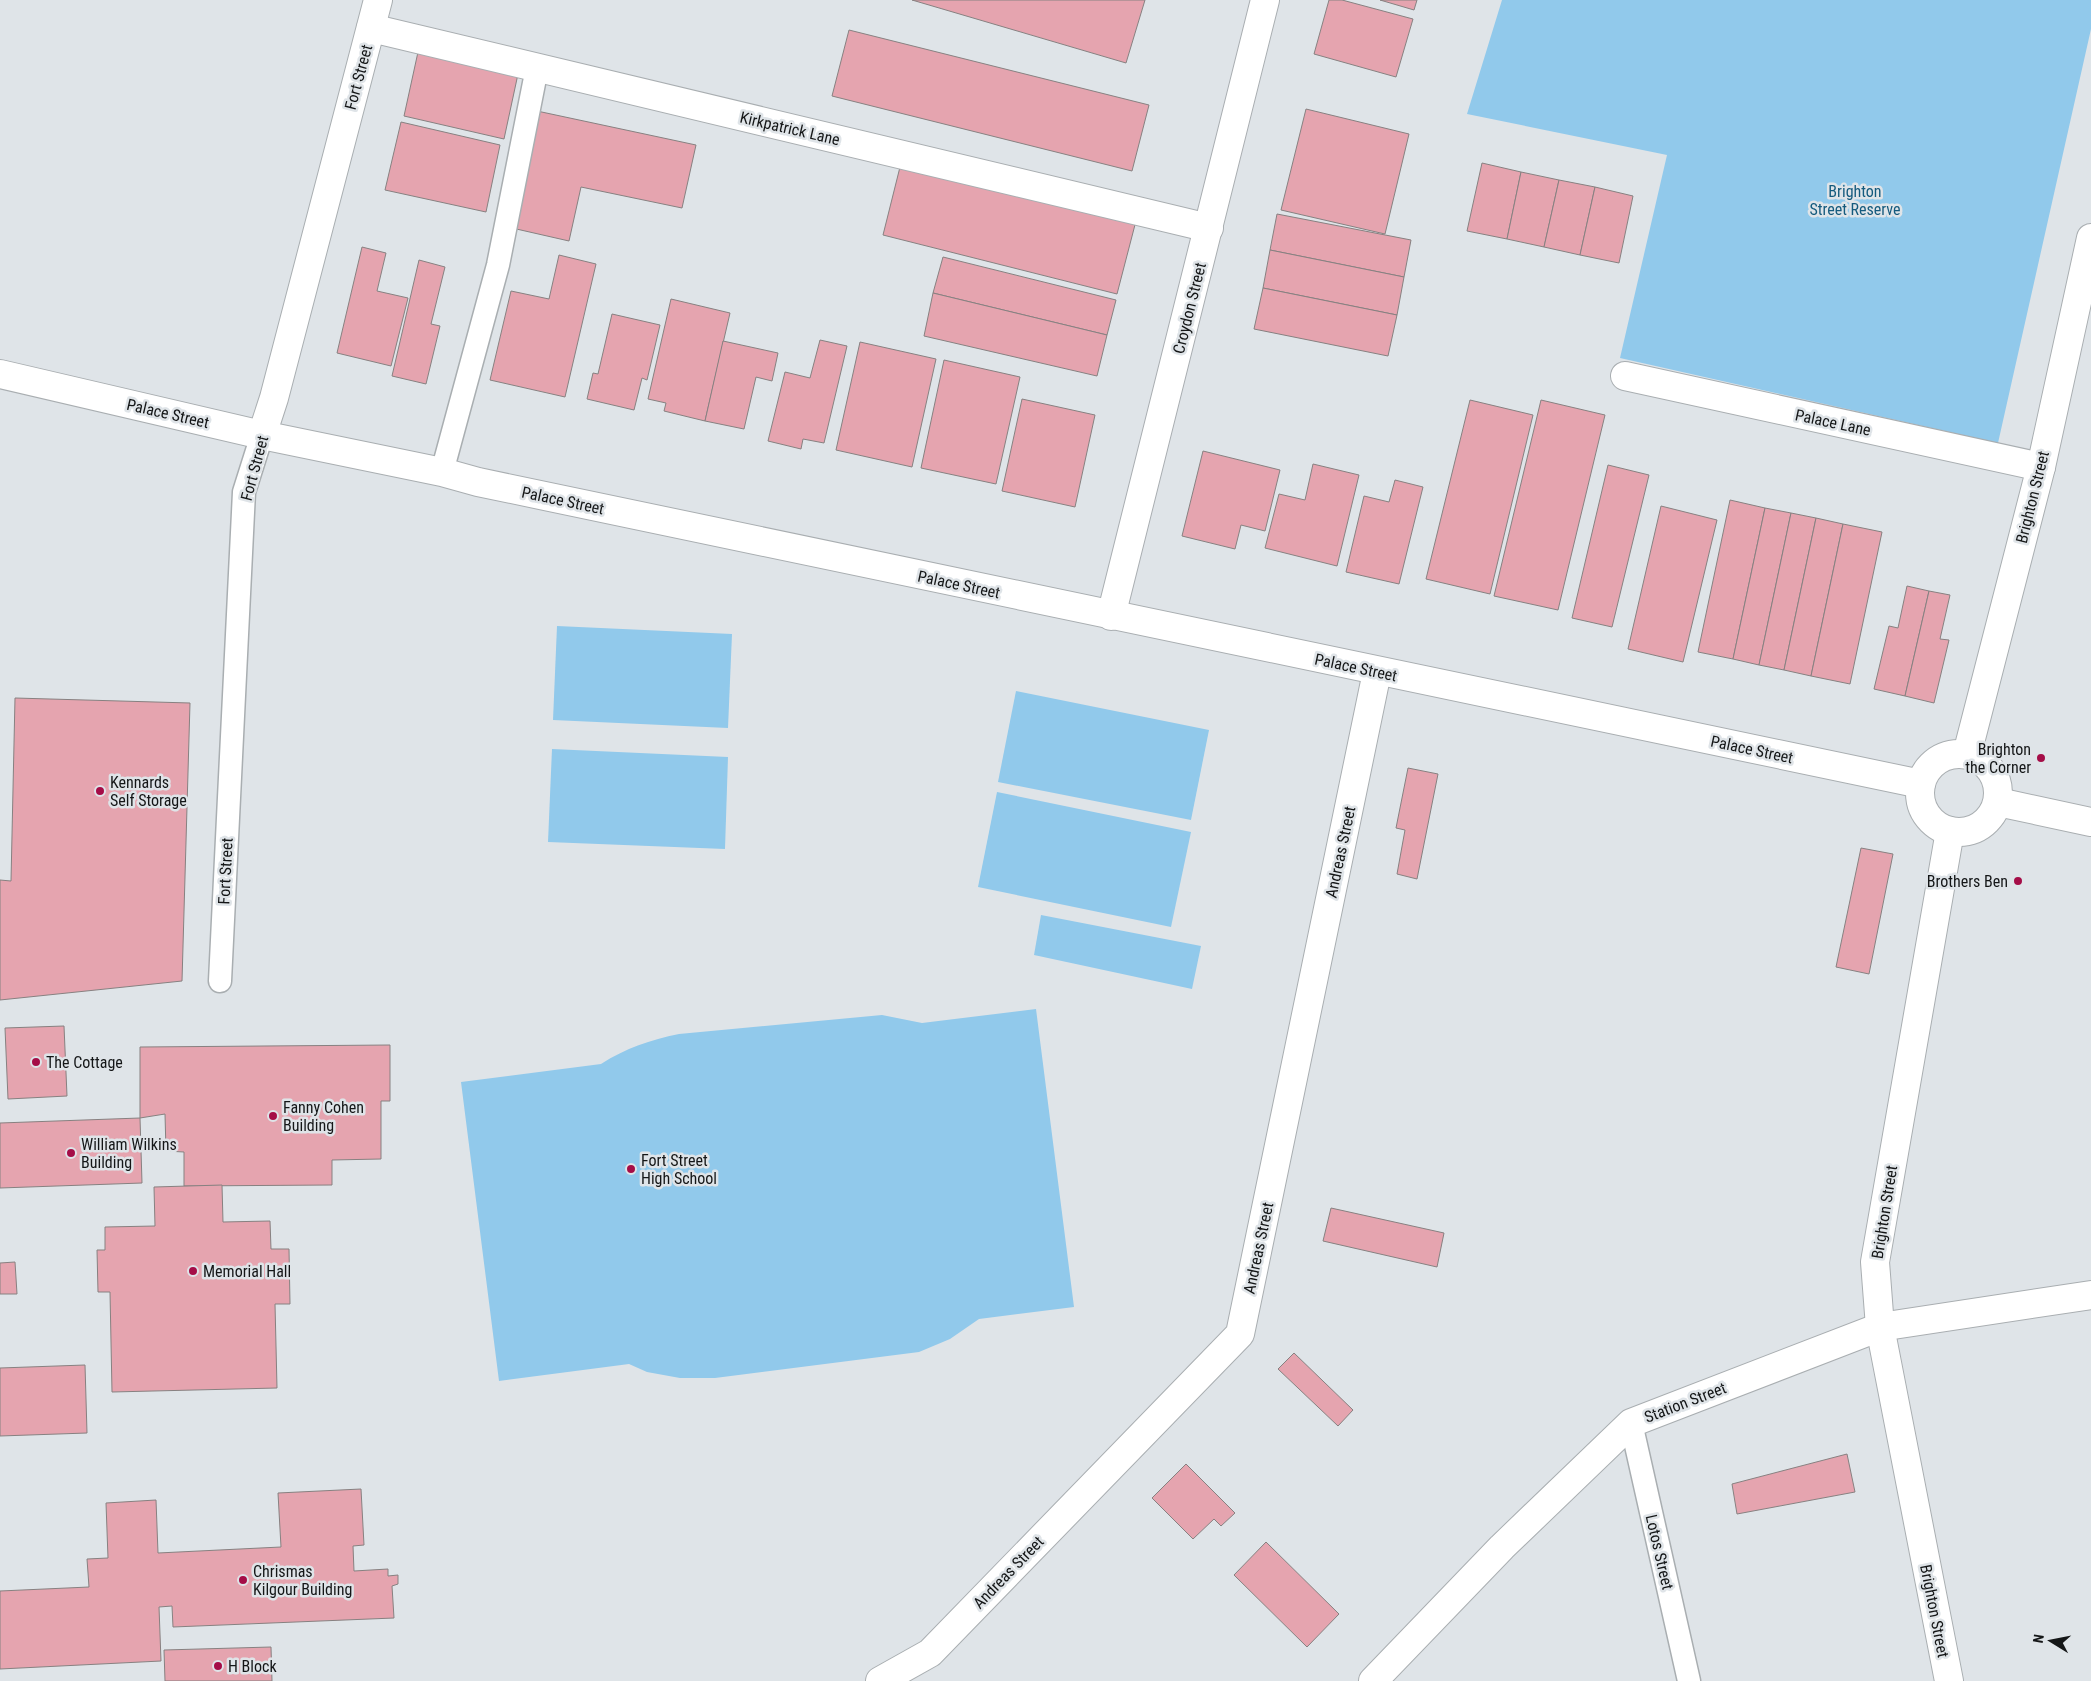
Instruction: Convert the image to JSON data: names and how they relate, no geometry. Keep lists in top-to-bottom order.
{
  "streets": {
    "street": [
      "Fort Street",
      "Kirkpatrick Lane",
      "Croydon Street",
      "Palace Street",
      "Palace Lane",
      "Brighton Street",
      "Andreas Street",
      "Station Street"
    ],
    "lane": ["Lotos Street"]
  },
  "crossings": [
    ["Fort Street", "Kirkpatrick Lane"],
    ["Fort Street", "Palace Street"],
    ["Kirkpatrick Lane", "Croydon Street"],
    ["Croydon Street", "Palace Street"],
    ["Palace Street", "Brighton Street"],
    ["Palace Street", "Andreas Street"],
    ["Palace Lane", "Brighton Street"],
    ["Brighton Street", "Station Street"],
    ["Station Street", "Lotos Street"]
  ],
  "parks": ["Brighton Street Reserve"],
  "places": [
    "Brighton the Corner",
    "Kennards Self Storage",
    "Brothers Ben",
    "The Cottage",
    "Fanny Cohen Building",
    "William Wilkins Building",
    "Fort Street High School",
    "Memorial Hall",
    "Chrismas Kilgour Building",
    "H Block"
  ],
  "north": "left"
}
